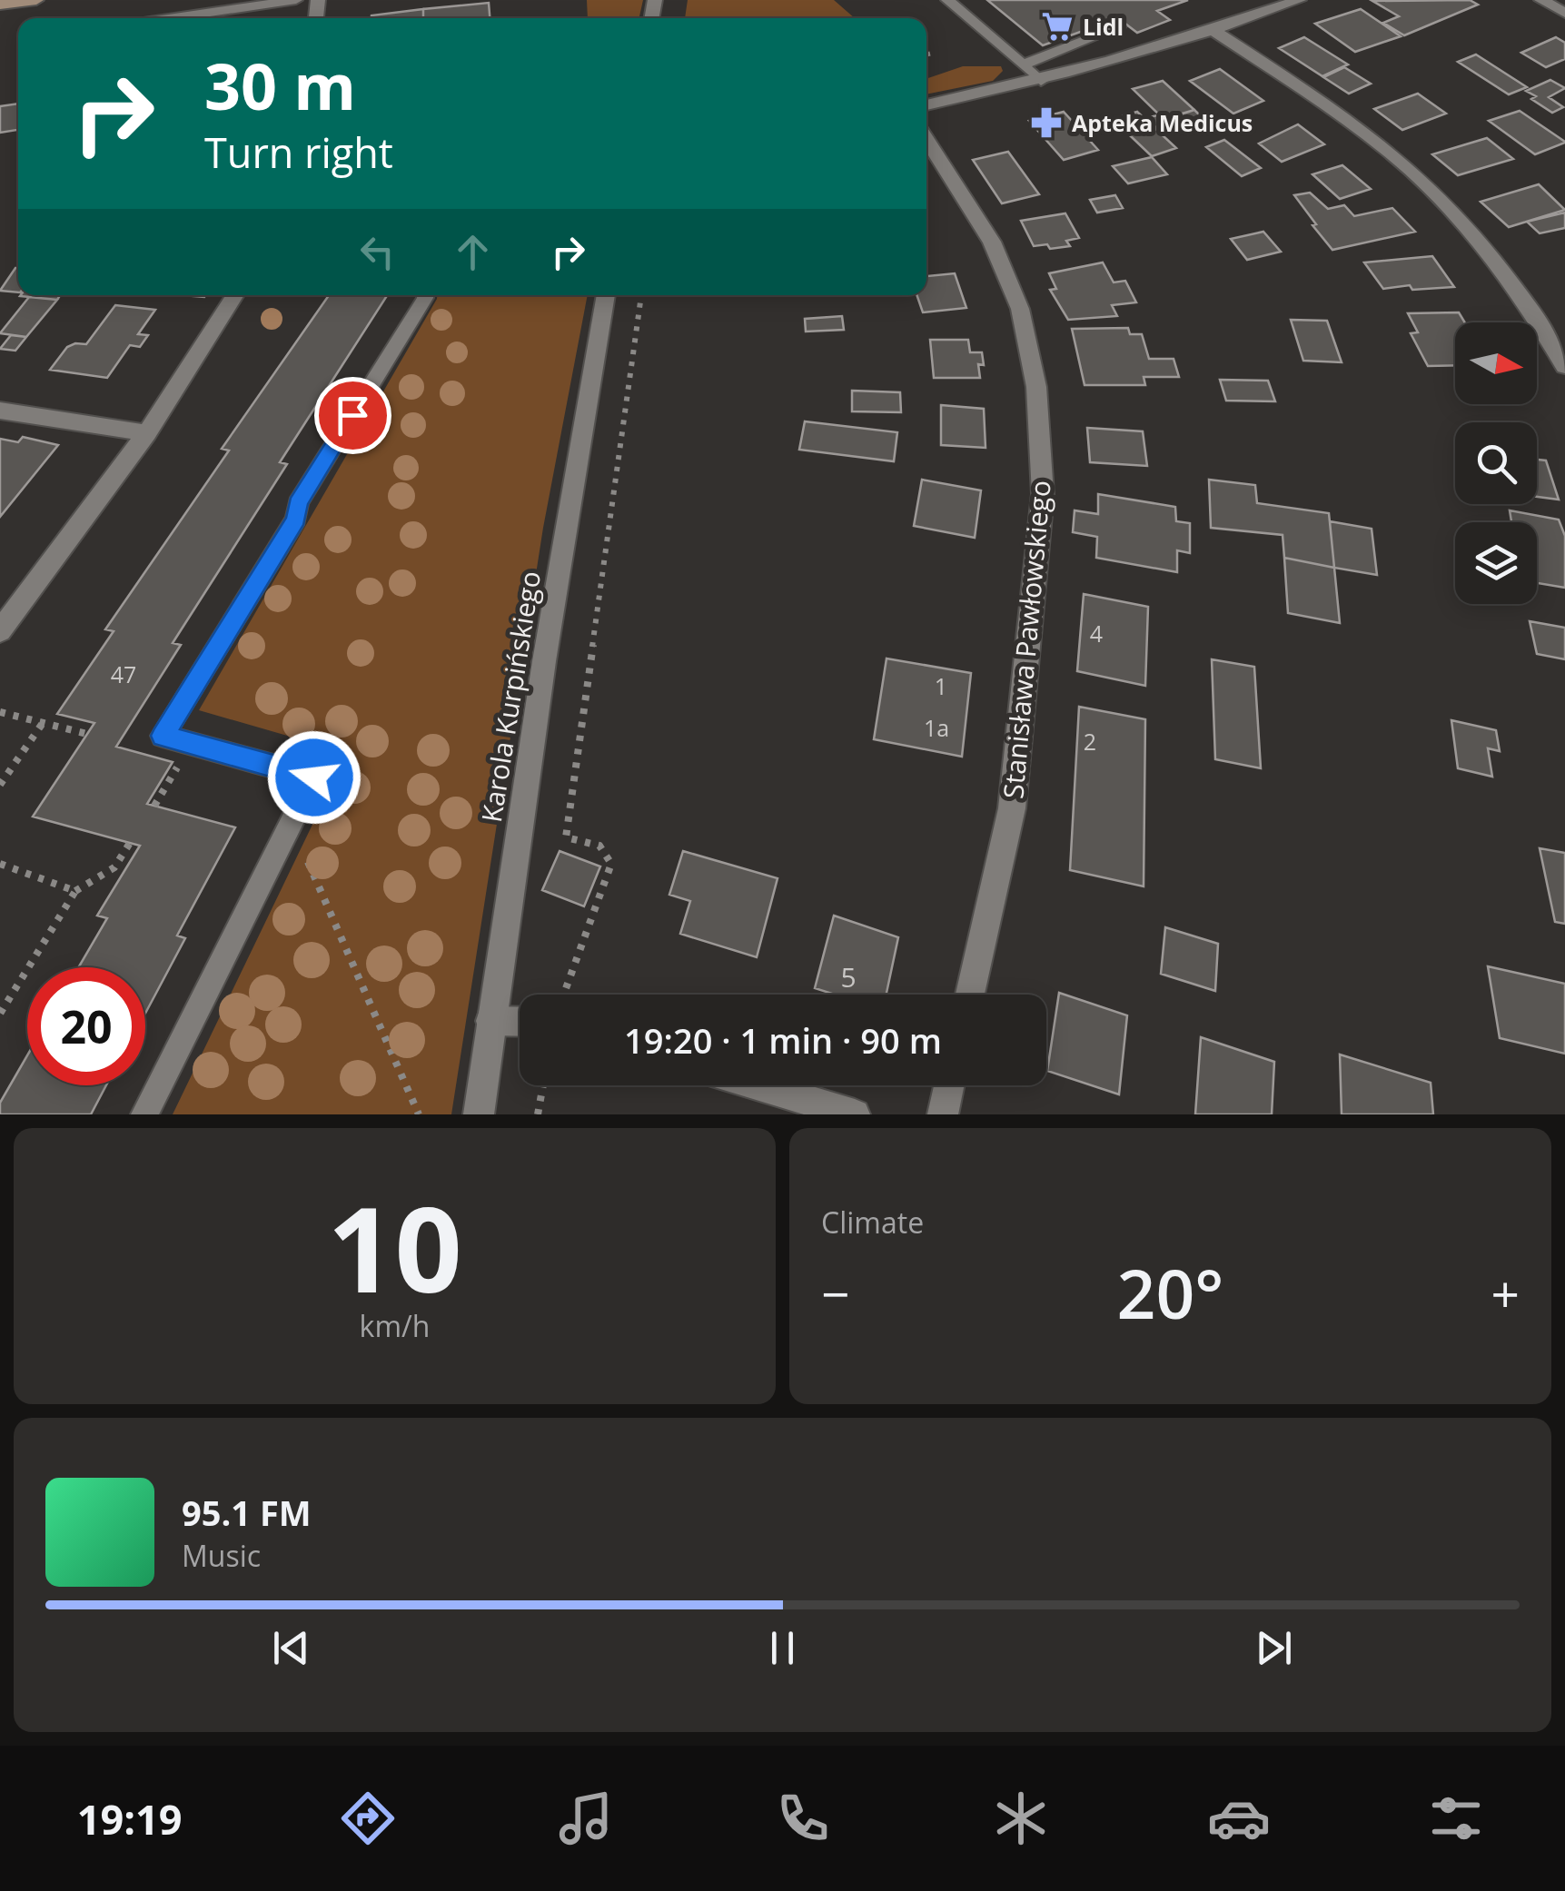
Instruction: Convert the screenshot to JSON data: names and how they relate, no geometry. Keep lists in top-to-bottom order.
{
  "streets": {
    "street": ["Stanisława Pawłowskiego", "Karola Kurpińskiego"]
  },
  "places": {
    "supermarket": ["Lidl"],
    "pharmacy": ["Apteka Medicus"]
  },
  "house_numbers": [
    "4",
    "47",
    "1",
    "1a",
    "2",
    "5"
  ],
  "north": "right",
  "page": {
    "turn": ["30 m", "Turn right"],
    "limit": "20",
    "trip": "19:20 · 1 min · 90 m",
    "tile": [
      ["10", "km/h"],
      "Climate"
    ],
    "heat": ["−", "20°", "+"],
    "song": ["95.1 FM", "Music"],
    "tabs": "19:19"
  }
}
